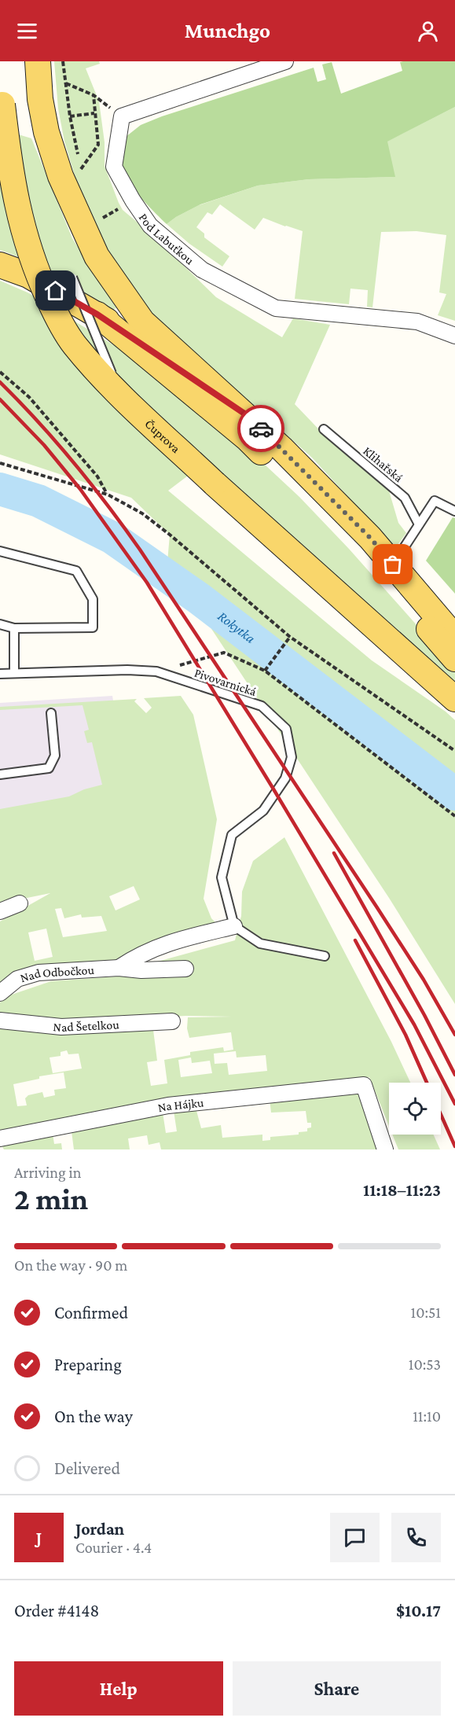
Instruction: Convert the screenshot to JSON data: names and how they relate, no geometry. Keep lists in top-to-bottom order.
{
  "streets": {
    "main road": ["Čuprova"],
    "street": [
      "Pod Labuťkou",
      "Nad Odbočkou",
      "Nad Šetelkou",
      "Na Hájku"
    ],
    "lane": ["Klihařská", "Pivovarnická"]
  },
  "crossings": [
    ["Pivovarnická", "Nad Odbočkou"]
  ],
  "water": ["Rokytka"],
  "page": {
    "header": "Munchgo",
    "heading": ["2 min", "Arriving in", "11:18–11:23"],
    "panel": [
      "Jordan",
      "Courier · 4.4",
      "Order #4148",
      "$10.17"
    ],
    "bar": "On the way · 90 m",
    "list": [
      ["Confirmed", "10:51"],
      ["Preparing", "10:53"],
      ["On the way", "11:10"],
      "Delivered"
    ],
    "round": "J",
    "buttons": ["Help", "Share"]
  }
}
